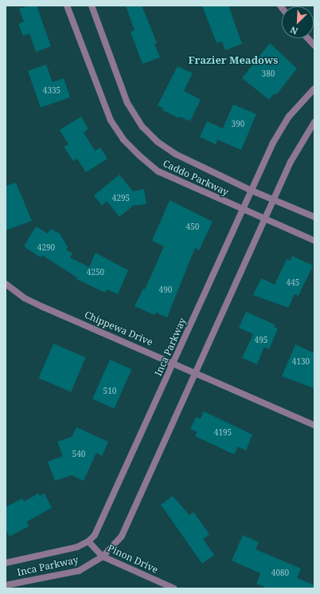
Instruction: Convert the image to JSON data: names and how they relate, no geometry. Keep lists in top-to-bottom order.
{
  "streets": {
    "street": [
      "Caddo Parkway",
      "Chippewa Drive",
      "Inca Parkway",
      "Pinon Drive"
    ]
  },
  "crossings": [
    ["Caddo Parkway", "Inca Parkway"],
    ["Chippewa Drive", "Inca Parkway"],
    ["Inca Parkway", "Pinon Drive"]
  ],
  "districts": ["Frazier Meadows"],
  "house_numbers": [
    "380",
    "4335",
    "390",
    "4295",
    "450",
    "4290",
    "4250",
    "445",
    "490",
    "495",
    "4130",
    "510",
    "4195",
    "540",
    "4080"
  ],
  "north": "bottom left"
}
